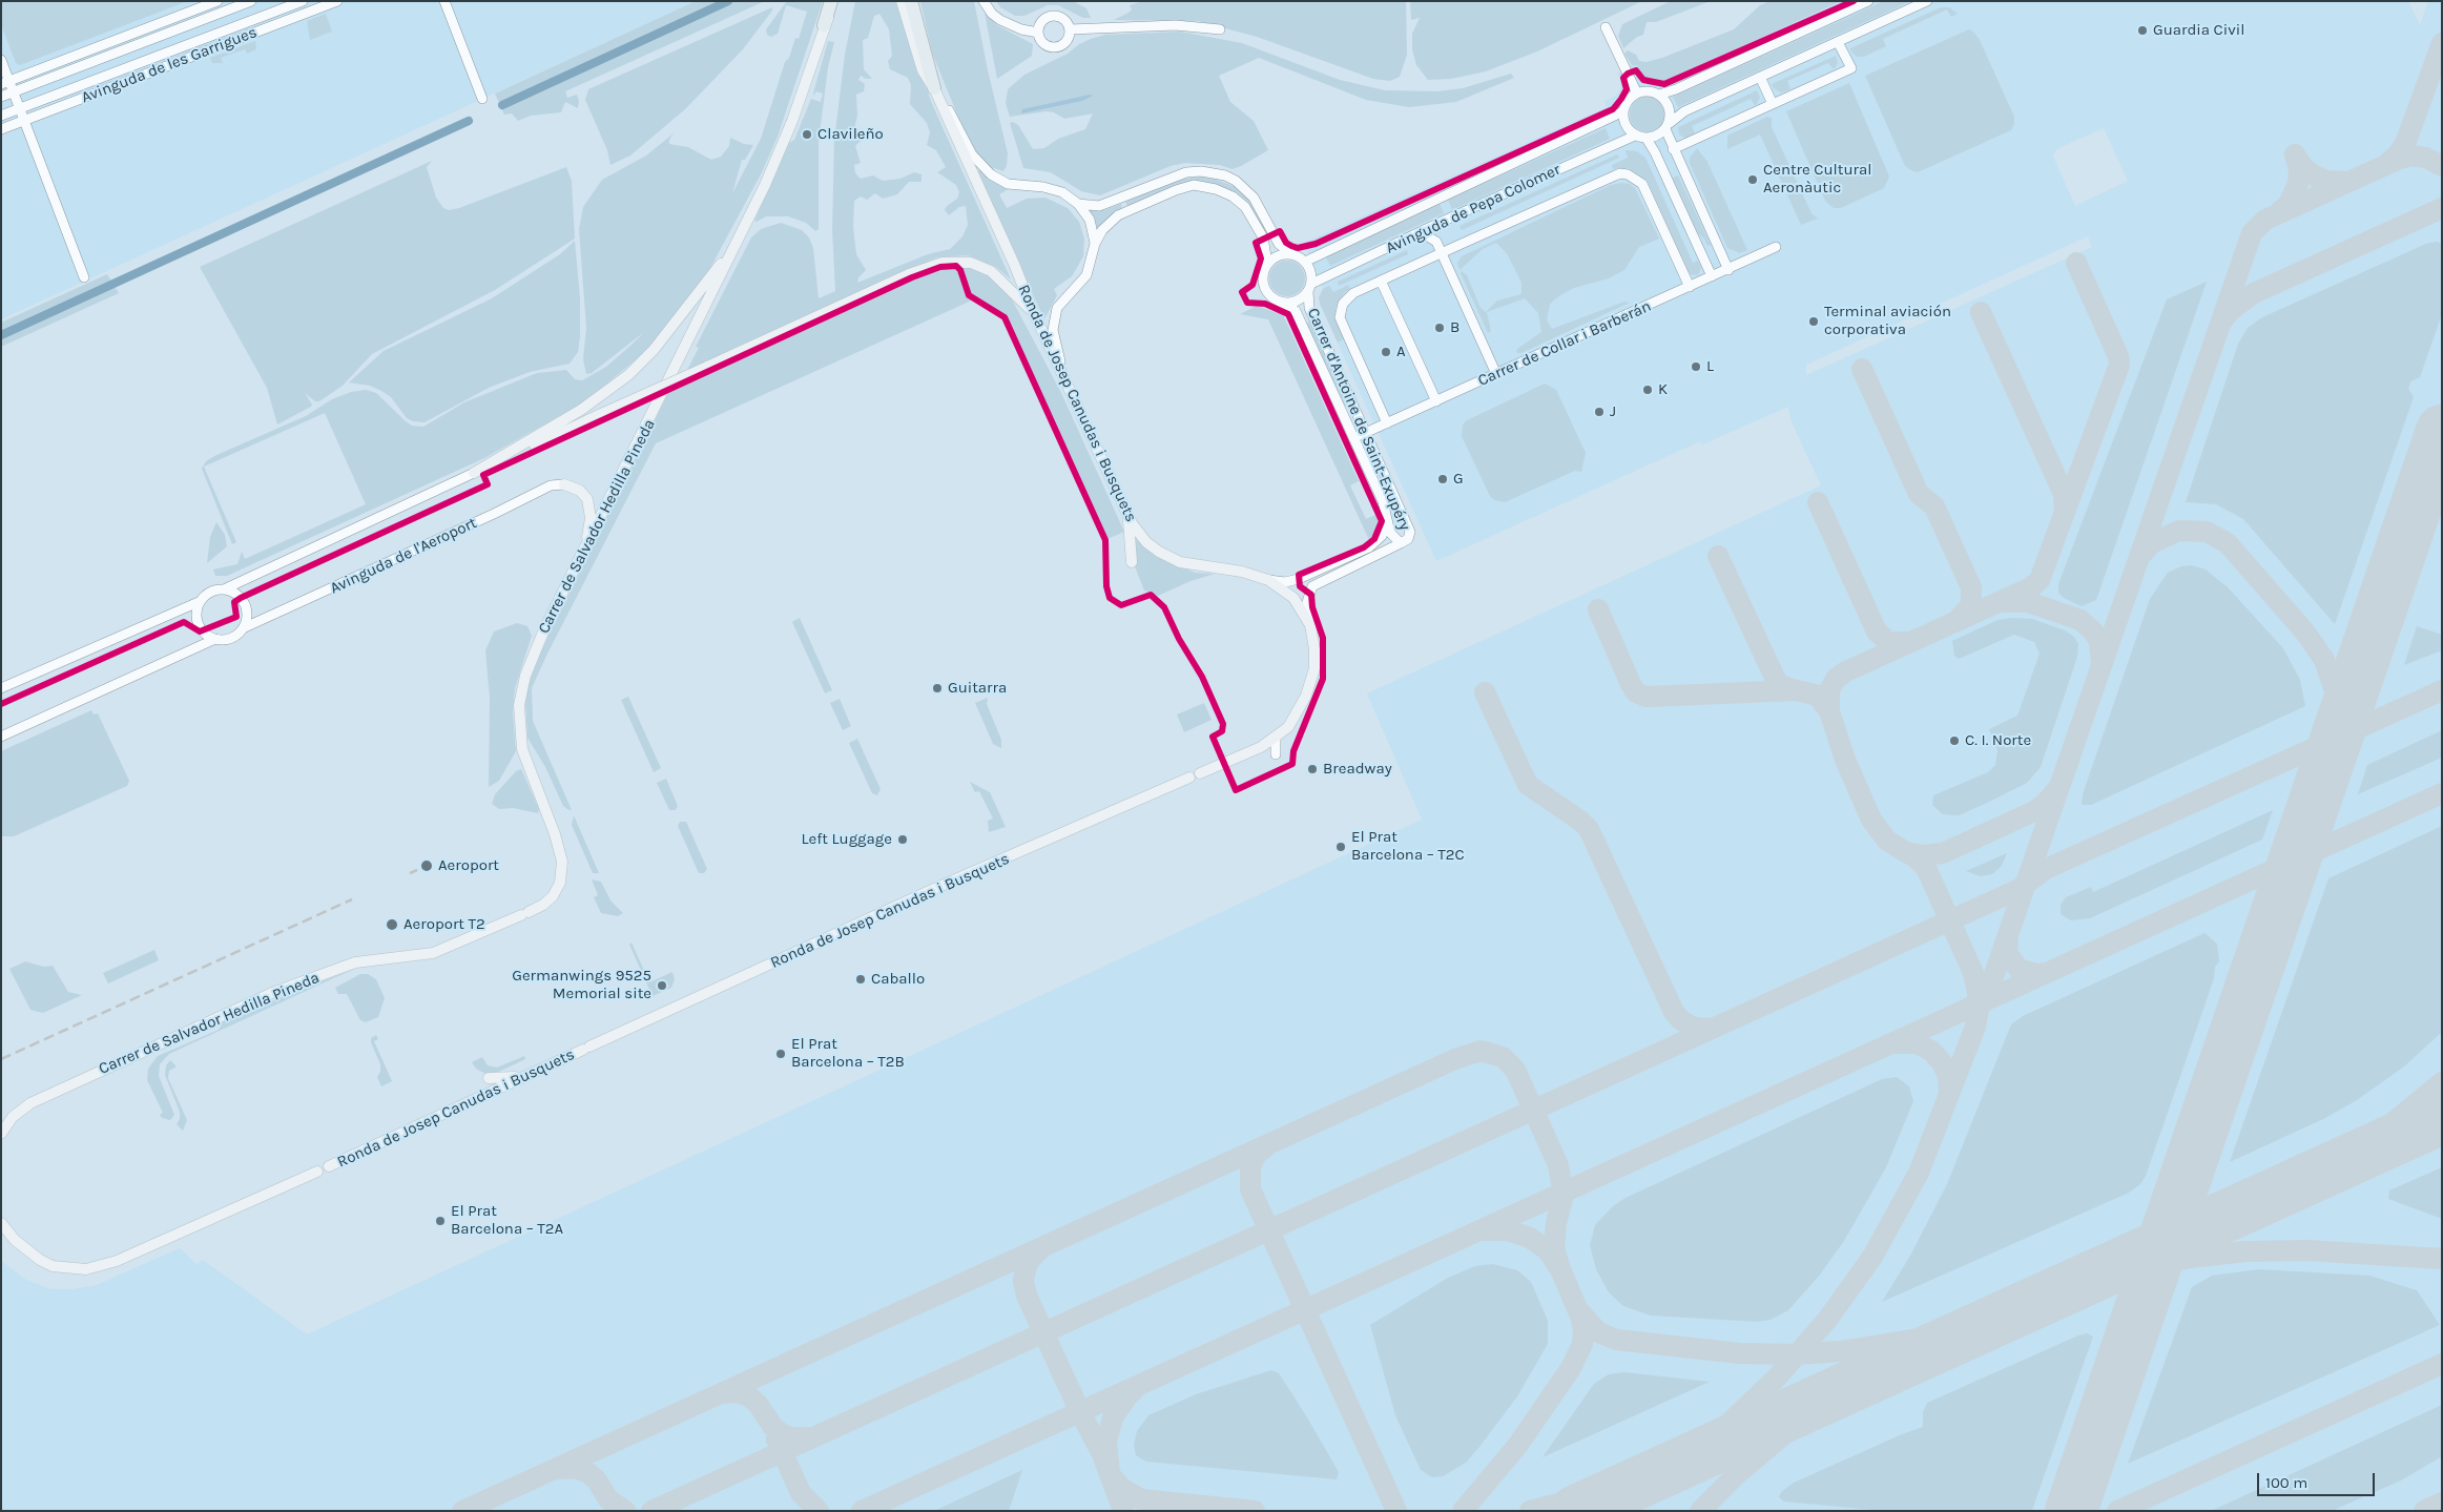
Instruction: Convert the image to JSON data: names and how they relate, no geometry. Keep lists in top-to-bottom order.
{
  "streets": {
    "main road": ["Ronda de Josep Canudas i Busquets", "Carrer de Salvador Hedilla Pineda"],
    "street": [
      "Avinguda de les Garrigues",
      "Avinguda de Pepa Colomer",
      "Carrer de Collar i Barberán",
      "Carrer d'Antoine de Saint-Exupéry",
      "Avinguda de l'Aeroport"
    ]
  },
  "crossings": [
    ["Avinguda de Pepa Colomer", "Carrer de Collar i Barberán"],
    ["Avinguda de Pepa Colomer", "Carrer d'Antoine de Saint-Exupéry"],
    ["Carrer de Collar i Barberán", "Carrer d'Antoine de Saint-Exupéry"],
    ["Ronda de Josep Canudas i Busquets", "Carrer d'Antoine de Saint-Exupéry"]
  ],
  "places": [
    "Guardia Civil",
    "Clavileño",
    "Centre Cultural Aeronàutic",
    "Terminal aviación corporativa",
    "B",
    "A",
    "L",
    "K",
    "J",
    "G",
    "Guitarra",
    "C. I. Norte",
    "Breadway",
    "Left Luggage",
    "El Prat Barcelona – T2C",
    "Aeroport",
    "Aeroport T2",
    "Caballo",
    "Germanwings 9525 Memorial site",
    "El Prat Barcelona – T2B",
    "El Prat Barcelona – T2A"
  ],
  "scale_bar": "100 m"
}
